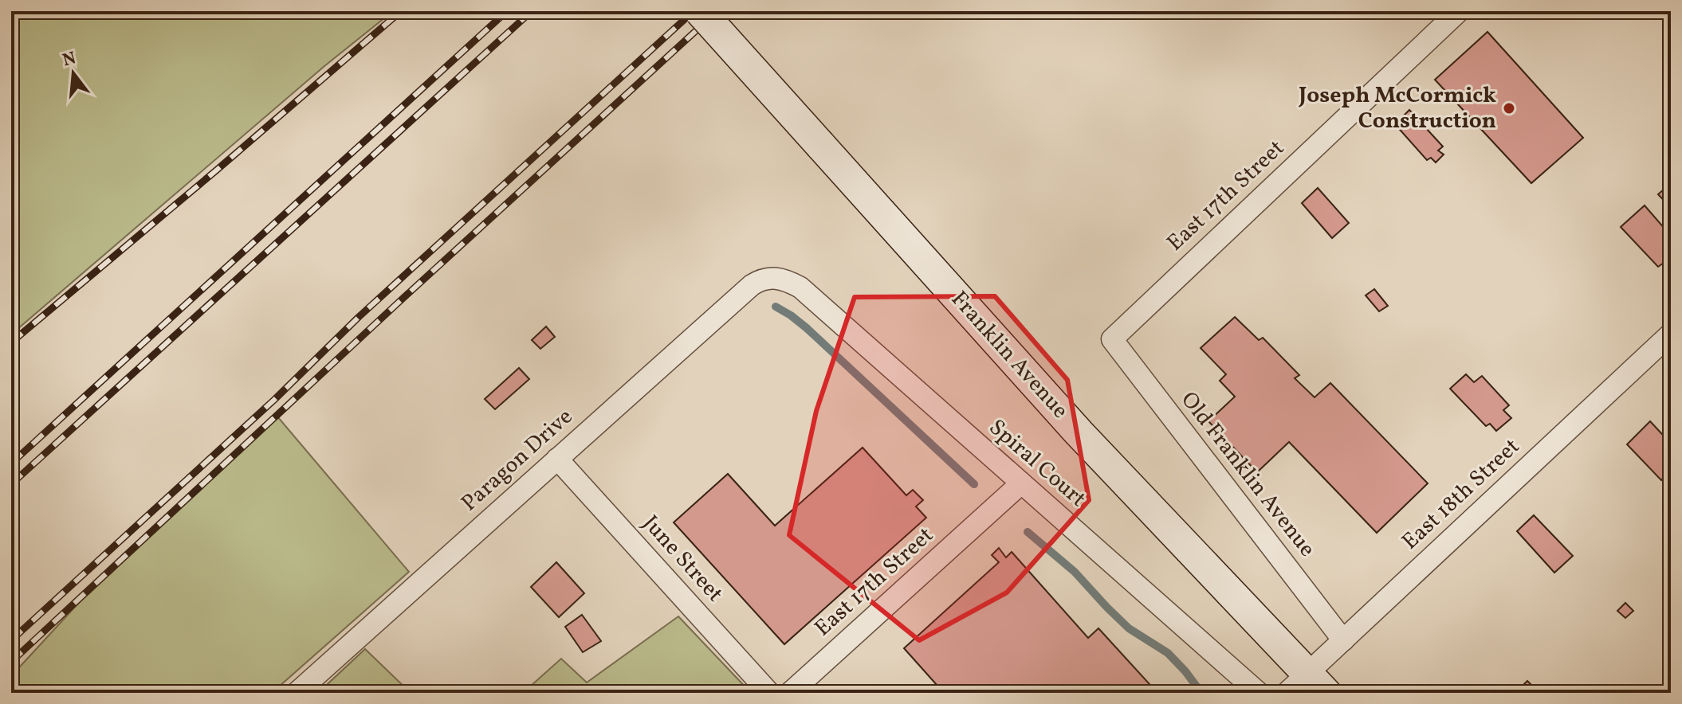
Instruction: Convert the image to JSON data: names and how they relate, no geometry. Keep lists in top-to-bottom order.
{
  "streets": {
    "street": [
      "East 17th Street",
      "Franklin Avenue",
      "Paragon Drive",
      "Spiral Court",
      "Old Franklin Avenue",
      "East 18th Street",
      "June Street"
    ]
  },
  "crossings": [
    ["East 17th Street", "Spiral Court"],
    ["East 17th Street", "Old Franklin Avenue"],
    ["Franklin Avenue", "East 18th Street"],
    ["Paragon Drive", "Spiral Court"],
    ["Paragon Drive", "June Street"],
    ["Old Franklin Avenue", "East 18th Street"]
  ],
  "places": ["Joseph McCormick Construction"],
  "north": "top"
}
